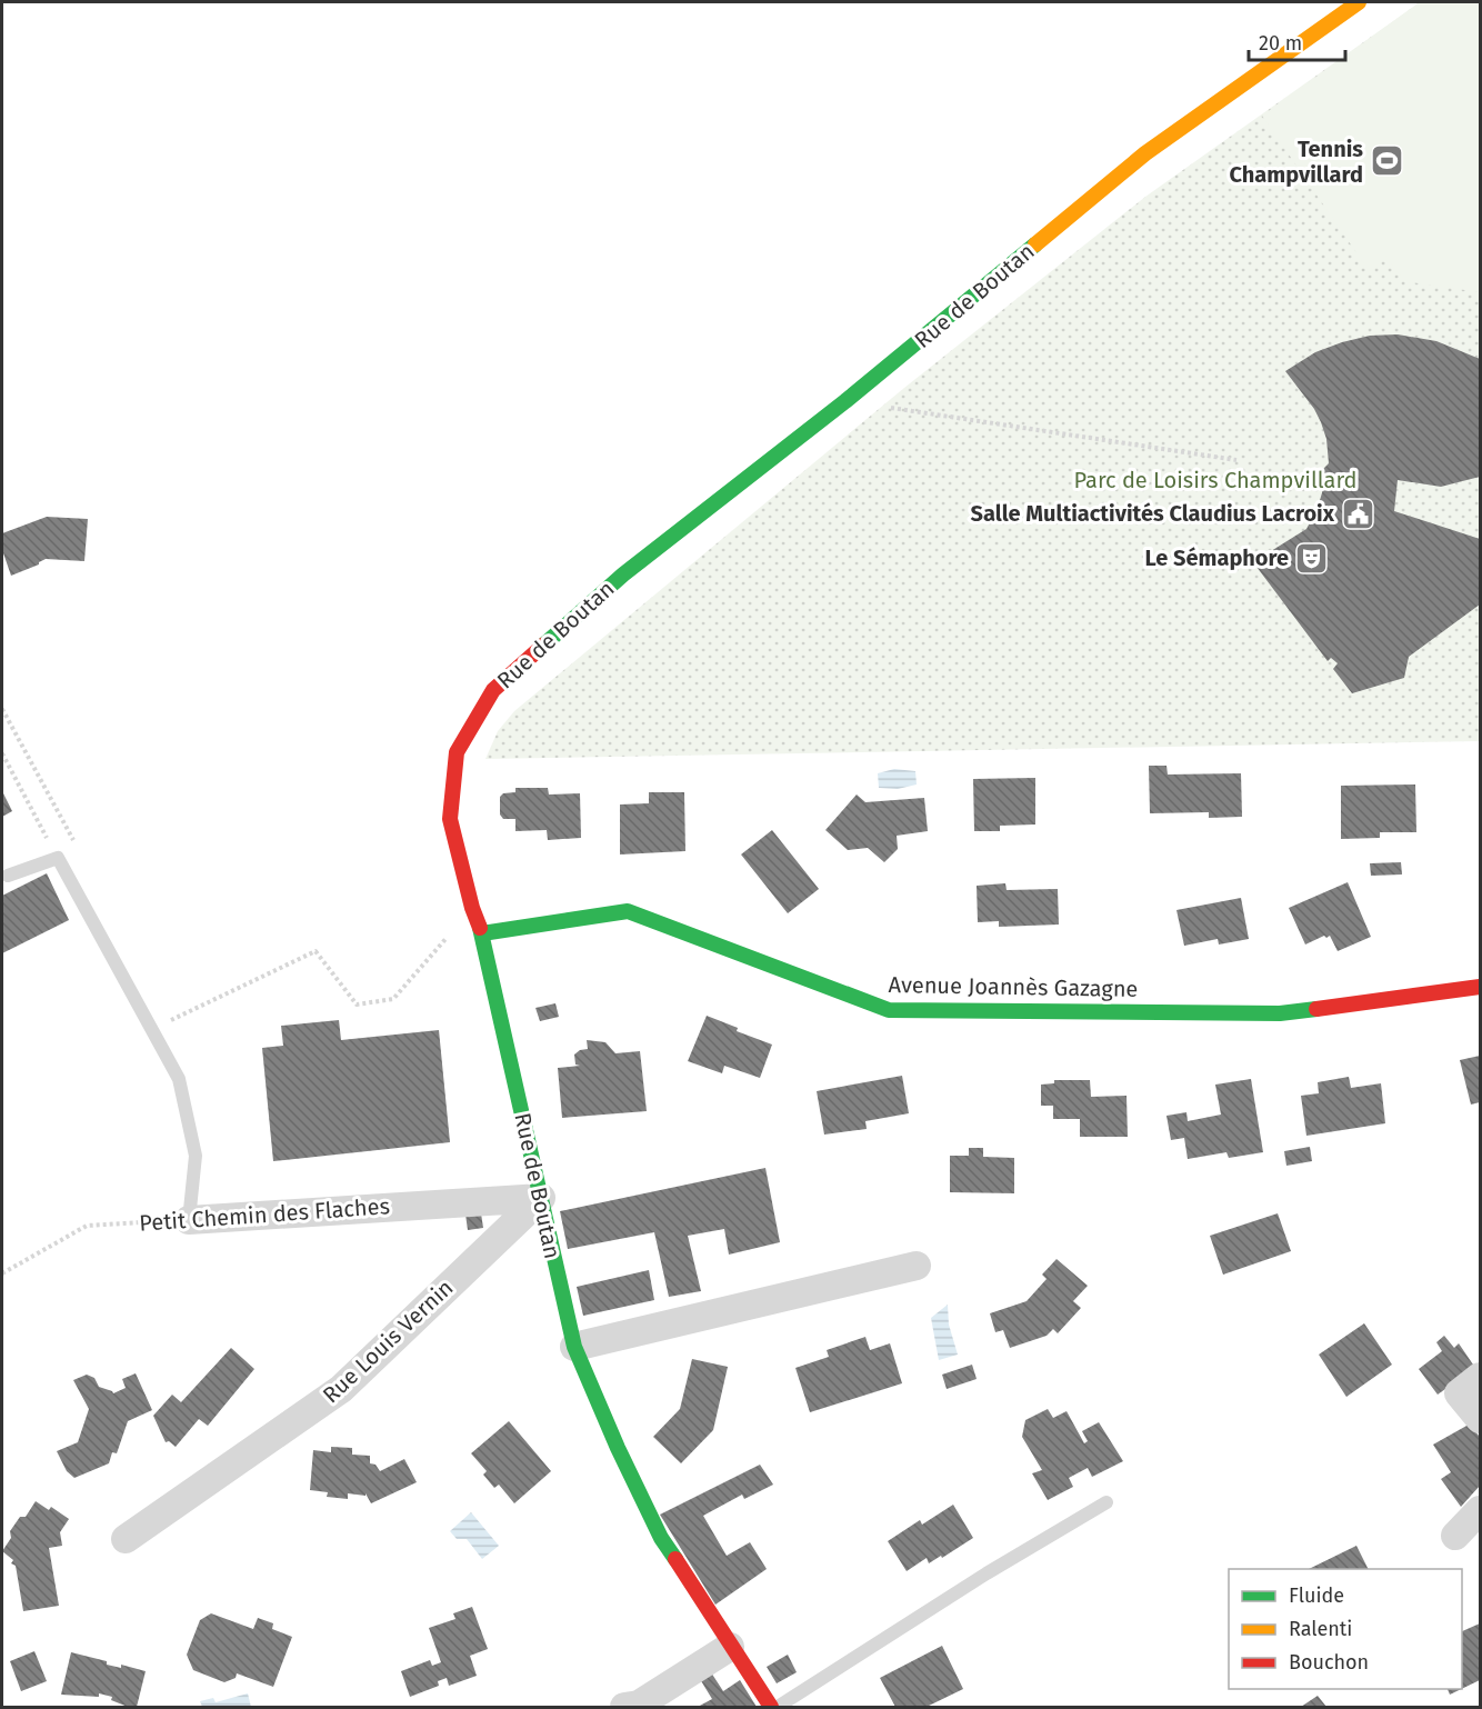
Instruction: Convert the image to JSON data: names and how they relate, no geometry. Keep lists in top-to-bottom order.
{
  "streets": {
    "street": [
      "Rue de Boutan",
      "Avenue Joannès Gazagne",
      "Petit Chemin des Flaches",
      "Rue Louis Vernin"
    ]
  },
  "crossings": [
    ["Rue de Boutan", "Avenue Joannès Gazagne"],
    ["Rue de Boutan", "Petit Chemin des Flaches"],
    ["Rue de Boutan", "Rue Louis Vernin"],
    ["Petit Chemin des Flaches", "Rue Louis Vernin"]
  ],
  "parks": ["Parc de Loisirs Champvillard"],
  "places": {
    "sports": ["Tennis Champvillard"],
    "public building": ["Salle Multiactivités Claudius Lacroix"],
    "theatre": ["Le Sémaphore"]
  },
  "legend": ["Fluide", "Ralenti", "Bouchon"],
  "scale_bar": "20 m"
}
